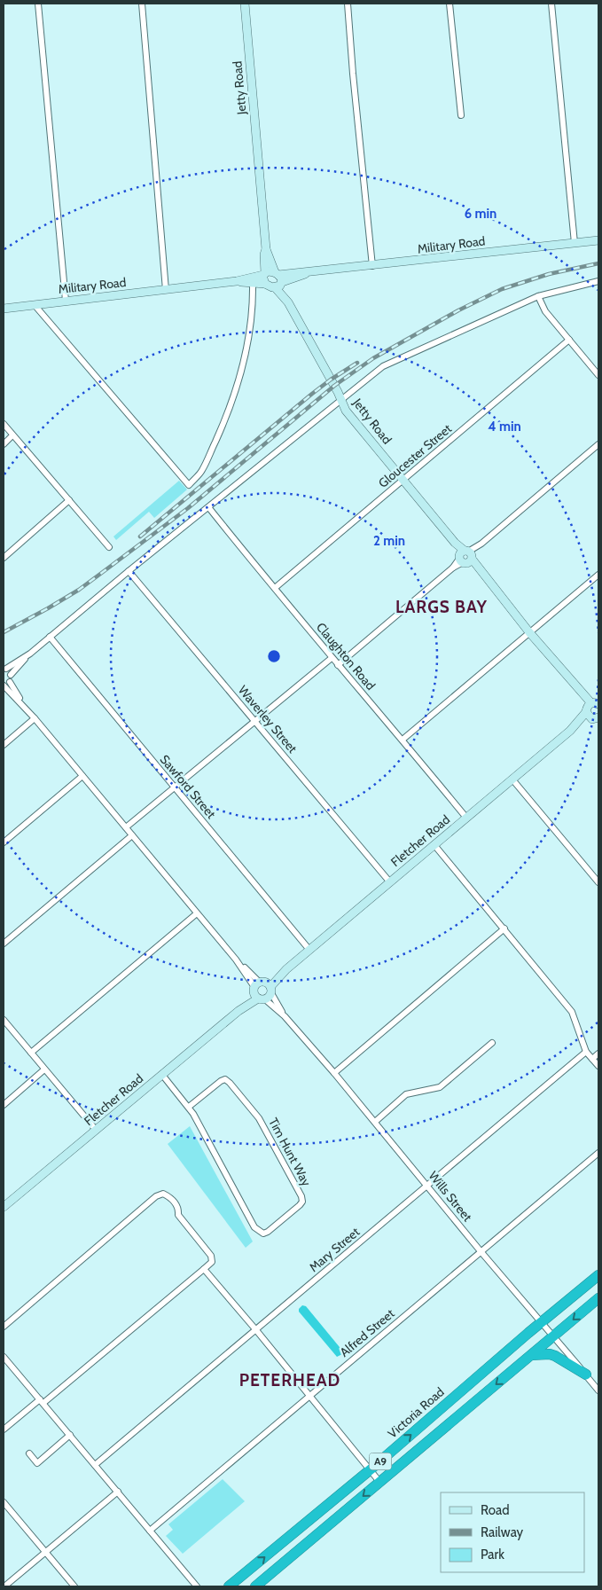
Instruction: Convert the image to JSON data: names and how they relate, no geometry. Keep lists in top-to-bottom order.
{
  "streets": {
    "highway": ["Victoria Road", "A9"],
    "street": [
      "Jetty Road",
      "Military Road",
      "Gloucester Street",
      "Claughton Road",
      "Waverley Street",
      "Sawford Street",
      "Fletcher Road",
      "Tim Hunt Way",
      "Wills Street",
      "Mary Street",
      "Alfred Street"
    ]
  },
  "crossings": [
    ["Jetty Road", "Military Road"],
    ["Jetty Road", "Gloucester Street"],
    ["Gloucester Street", "Claughton Road"],
    ["Claughton Road", "Fletcher Road"],
    ["Waverley Street", "Fletcher Road"],
    ["Sawford Street", "Fletcher Road"],
    ["Fletcher Road", "Tim Hunt Way"],
    ["Fletcher Road", "Wills Street"],
    ["Wills Street", "Mary Street"],
    ["Wills Street", "Alfred Street"],
    ["Wills Street", "Victoria Road"],
    ["Wills Street", "A9"]
  ],
  "districts": ["LARGS BAY", "PETERHEAD"],
  "legend": ["Road", "Railway", "Park"],
  "rings": ["6 min", "4 min", "2 min"]
}
